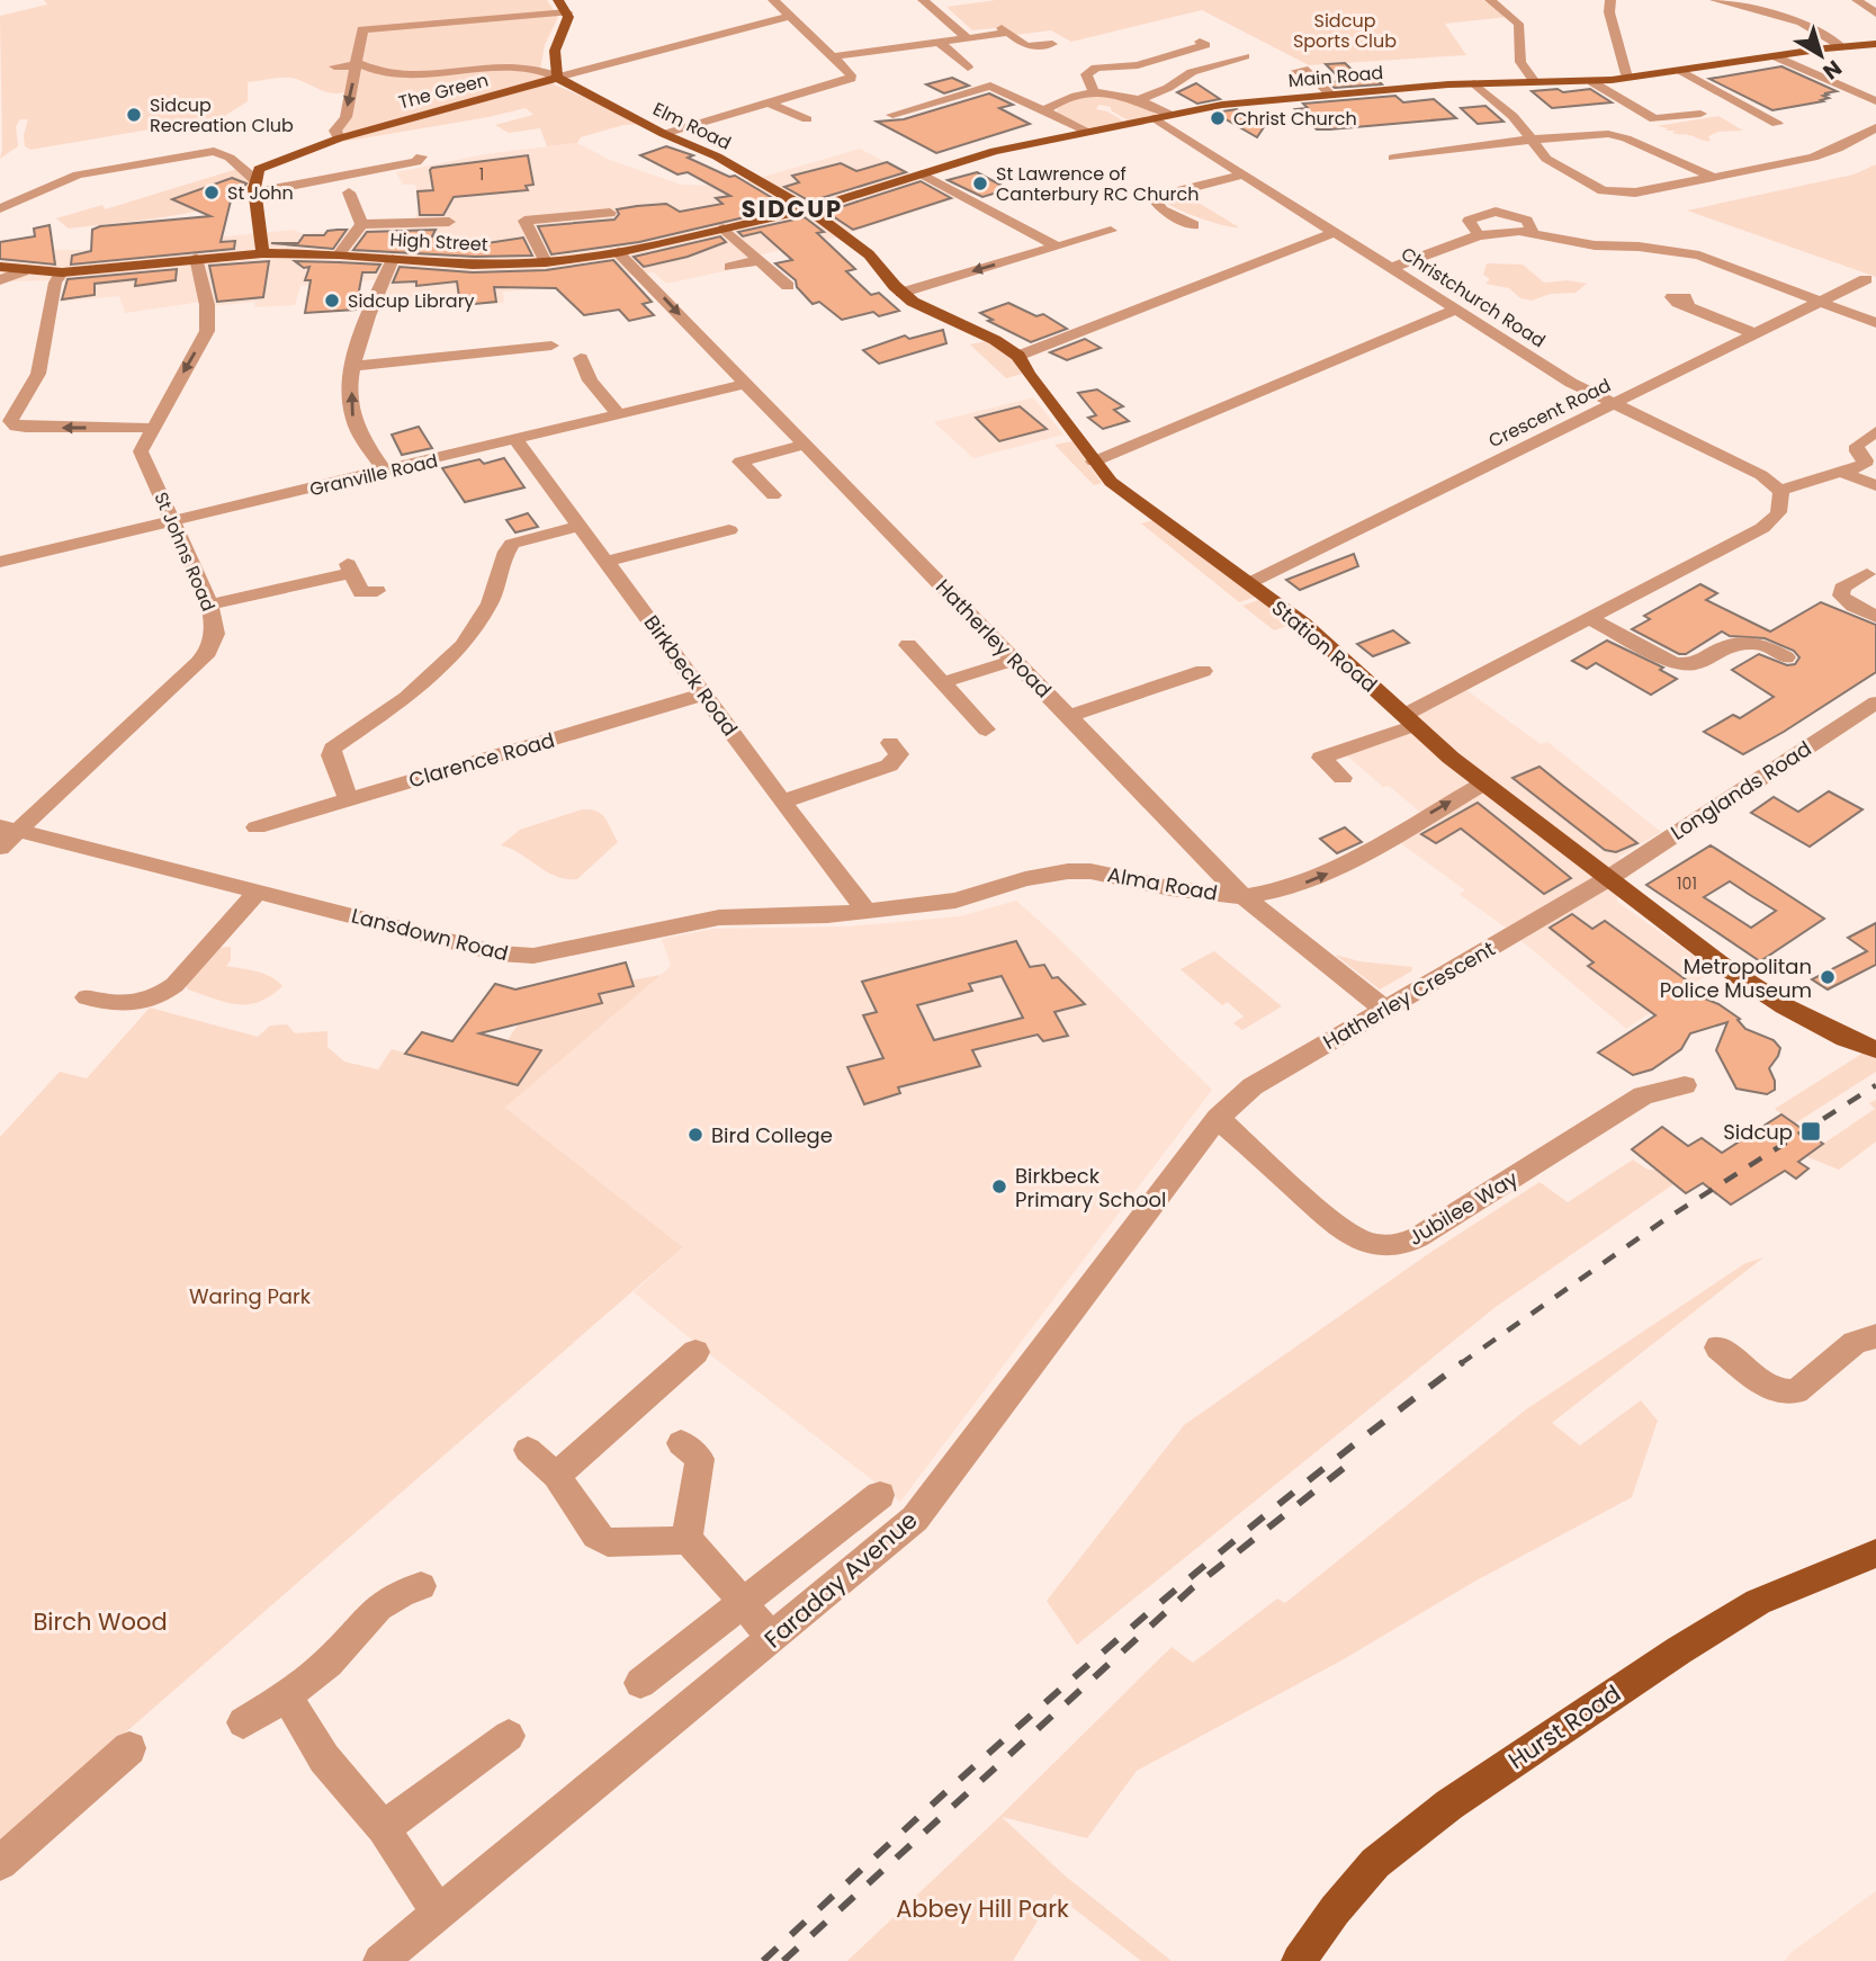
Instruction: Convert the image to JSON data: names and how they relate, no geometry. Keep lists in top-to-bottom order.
{
  "streets": {
    "main road": [
      "Main Road",
      "The Green",
      "Elm Road",
      "High Street",
      "Station Road",
      "Hurst Road"
    ],
    "street": [
      "Christchurch Road",
      "Crescent Road",
      "Granville Road",
      "St Johns Road",
      "Hatherley Road",
      "Birkbeck Road",
      "Clarence Road",
      "Longlands Road",
      "Alma Road",
      "Lansdown Road",
      "Hatherley Crescent",
      "Jubilee Way",
      "Faraday Avenue"
    ]
  },
  "crossings": [
    ["Main Road", "Elm Road"],
    ["Main Road", "High Street"],
    ["Main Road", "Christchurch Road"],
    ["Main Road", "Station Road"],
    ["The Green", "Elm Road"],
    ["Elm Road", "High Street"],
    ["Elm Road", "Station Road"],
    ["High Street", "St Johns Road"],
    ["High Street", "Hatherley Road"],
    ["High Street", "Station Road"],
    ["Christchurch Road", "Crescent Road"],
    ["Crescent Road", "Station Road"],
    ["Granville Road", "St Johns Road"],
    ["Granville Road", "Hatherley Road"],
    ["Granville Road", "Birkbeck Road"],
    ["St Johns Road", "Lansdown Road"],
    ["Hatherley Road", "Alma Road"],
    ["Hatherley Road", "Hatherley Crescent"],
    ["Station Road", "Longlands Road"],
    ["Station Road", "Alma Road"],
    ["Station Road", "Hatherley Crescent"],
    ["Birkbeck Road", "Clarence Road"],
    ["Birkbeck Road", "Alma Road"],
    ["Birkbeck Road", "Lansdown Road"],
    ["Longlands Road", "Hatherley Crescent"],
    ["Alma Road", "Lansdown Road"],
    ["Hatherley Crescent", "Jubilee Way"],
    ["Hatherley Crescent", "Faraday Avenue"],
    ["Jubilee Way", "Faraday Avenue"]
  ],
  "one_way": ["Alma Road"],
  "districts": ["SIDCUP"],
  "parks": [
    "Sidcup Sports Club",
    "Waring Park",
    "Birch Wood",
    "Abbey Hill Park"
  ],
  "places": {
    "other": [
      "Sidcup Recreation Club",
      "Christ Church",
      "St Lawrence of Canterbury RC Church",
      "St John",
      "Sidcup Library",
      "Metropolitan Police Museum",
      "Bird College",
      "Birkbeck Primary School"
    ],
    "transit": ["Sidcup"]
  },
  "house_numbers": ["1", "101"],
  "north": "bottom right"
}
